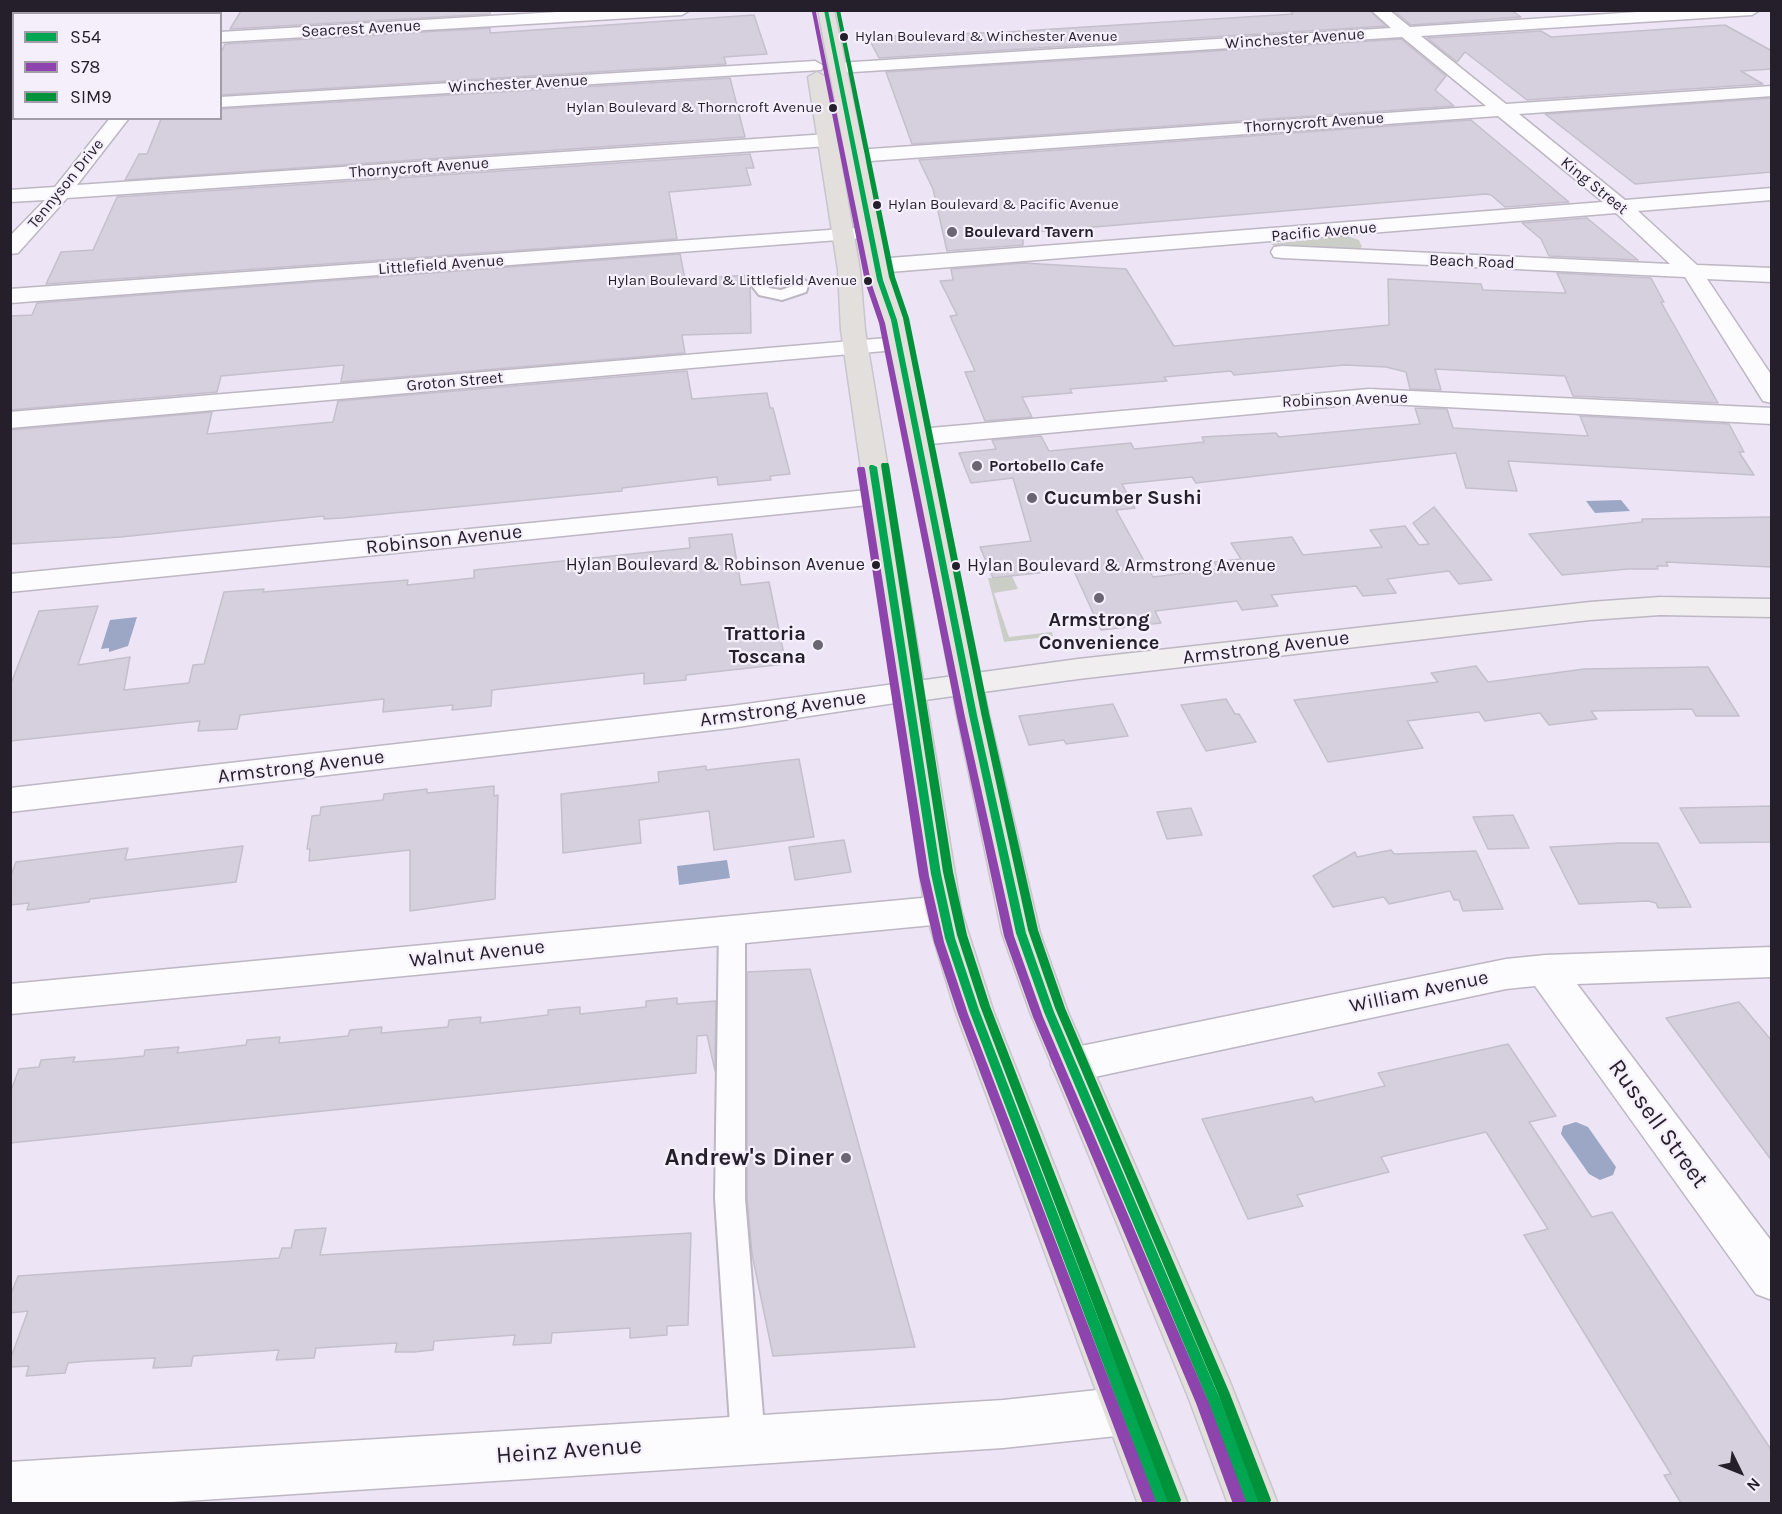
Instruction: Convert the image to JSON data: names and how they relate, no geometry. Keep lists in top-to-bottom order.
{
  "streets": {
    "street": [
      "Seacrest Avenue",
      "Winchester Avenue",
      "Thornycroft Avenue",
      "Tennyson Drive",
      "King Street",
      "Pacific Avenue",
      "Beach Road",
      "Littlefield Avenue",
      "Groton Street",
      "Robinson Avenue",
      "Armstrong Avenue",
      "Walnut Avenue",
      "William Avenue",
      "Russell Street",
      "Heinz Avenue"
    ]
  },
  "crossings": [
    ["Winchester Avenue", "King Street"],
    ["Thornycroft Avenue", "Tennyson Drive"],
    ["Thornycroft Avenue", "King Street"],
    ["King Street", "Pacific Avenue"],
    ["King Street", "Beach Road"],
    ["Pacific Avenue", "Beach Road"],
    ["William Avenue", "Russell Street"]
  ],
  "places": [
    "Hylan Boulevard & Winchester Avenue",
    "Hylan Boulevard & Thorncroft Avenue",
    "Hylan Boulevard & Pacific Avenue",
    "Boulevard Tavern",
    "Hylan Boulevard & Littlefield Avenue",
    "Portobello Cafe",
    "Cucumber Sushi",
    "Hylan Boulevard & Robinson Avenue",
    "Hylan Boulevard & Armstrong Avenue",
    "Armstrong Convenience",
    "Trattoria Toscana",
    "Andrew's Diner"
  ],
  "lines": ["transit line S54", "transit line SIM9", "transit line S78"],
  "legend": ["S54", "S78", "SIM9"],
  "north": "bottom right"
}
